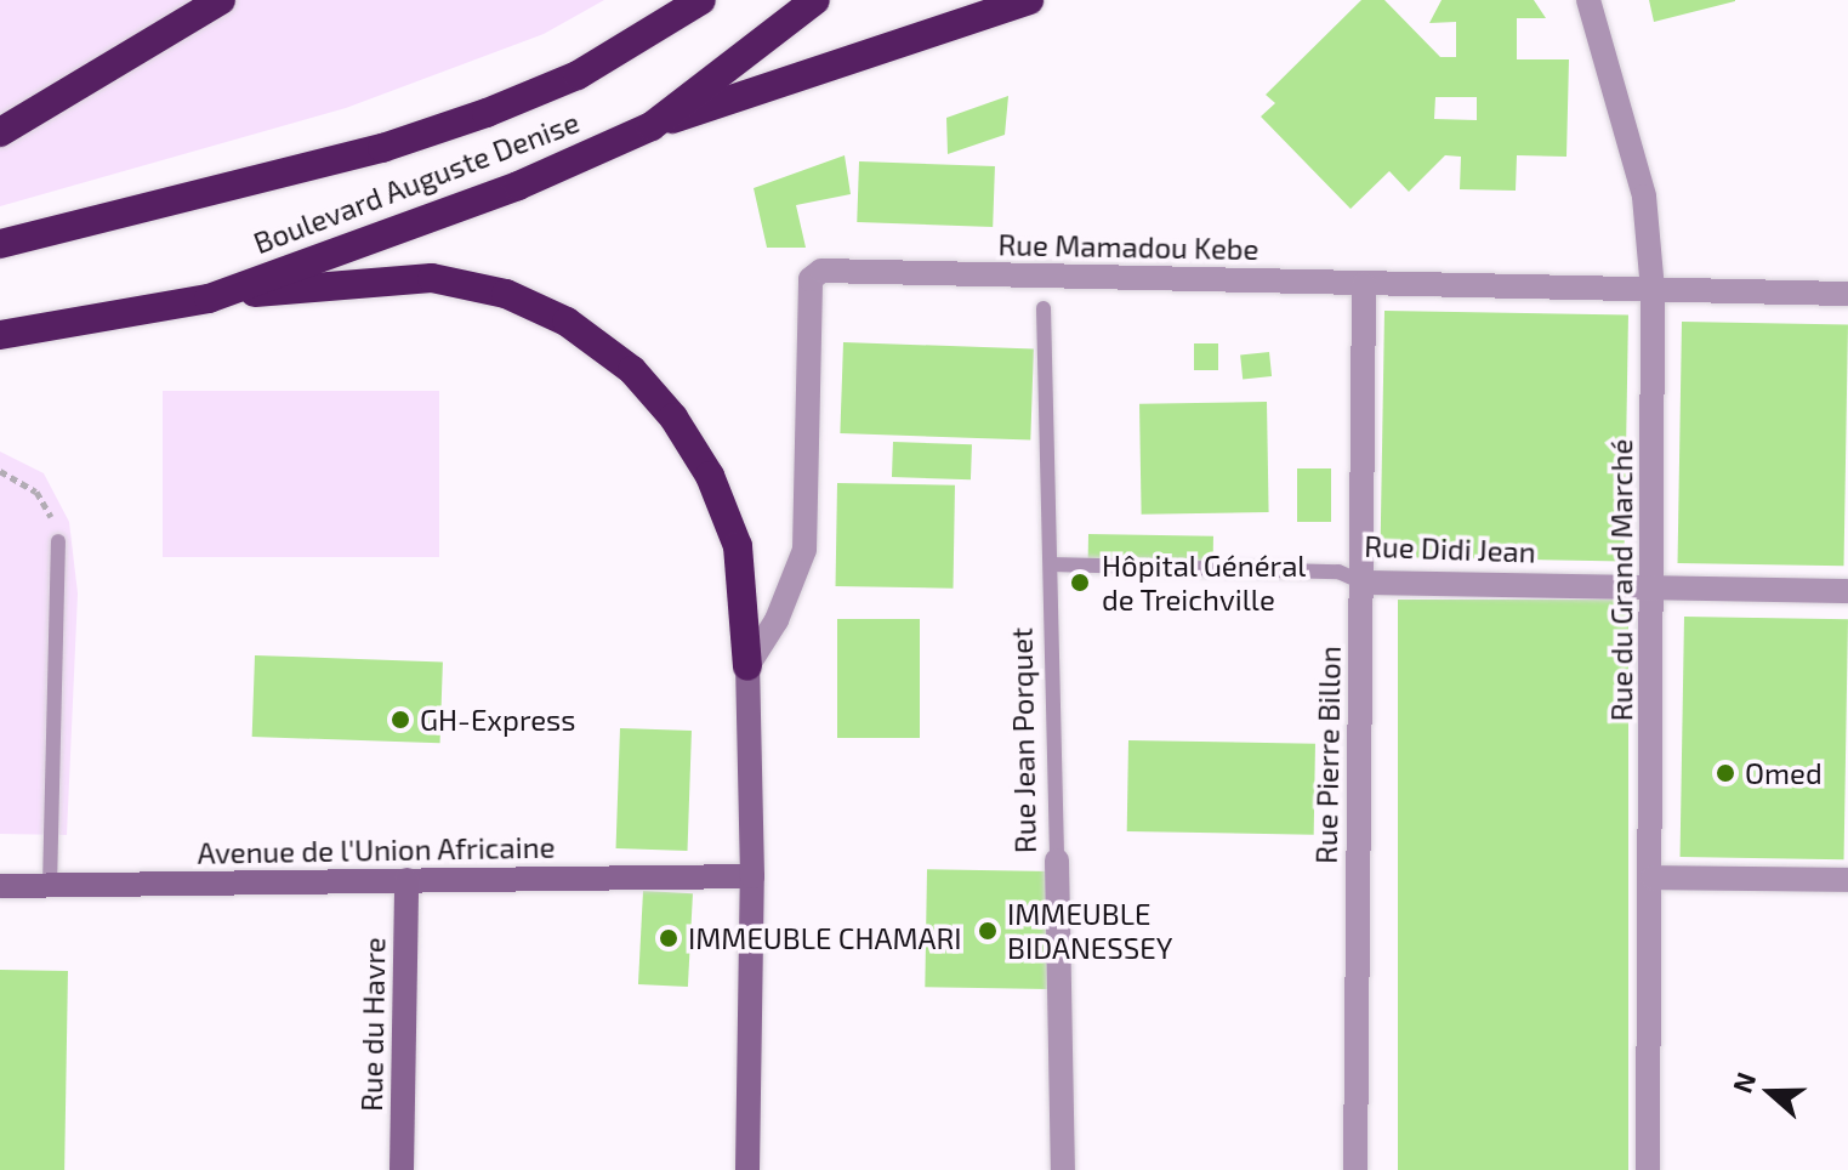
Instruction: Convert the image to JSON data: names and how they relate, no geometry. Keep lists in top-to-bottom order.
{
  "streets": {
    "highway": ["Boulevard Auguste Denise"],
    "street": [
      "Rue Mamadou Kebe",
      "Rue Didi Jean",
      "Rue du Grand Marché",
      "Rue Jean Porquet",
      "Rue Pierre Billon",
      "Avenue de l'Union Africaine",
      "Rue du Havre"
    ]
  },
  "crossings": [
    ["Rue Mamadou Kebe", "Rue du Grand Marché"],
    ["Rue Mamadou Kebe", "Rue Pierre Billon"],
    ["Rue Didi Jean", "Rue du Grand Marché"],
    ["Rue Didi Jean", "Rue Jean Porquet"],
    ["Rue Didi Jean", "Rue Pierre Billon"],
    ["Avenue de l'Union Africaine", "Rue du Havre"]
  ],
  "places": [
    "Hôpital Général de Treichville",
    "GH-Express",
    "Omed",
    "IMMEUBLE BIDANESSEY",
    "IMMEUBLE CHAMARI"
  ],
  "north": "left"
}
